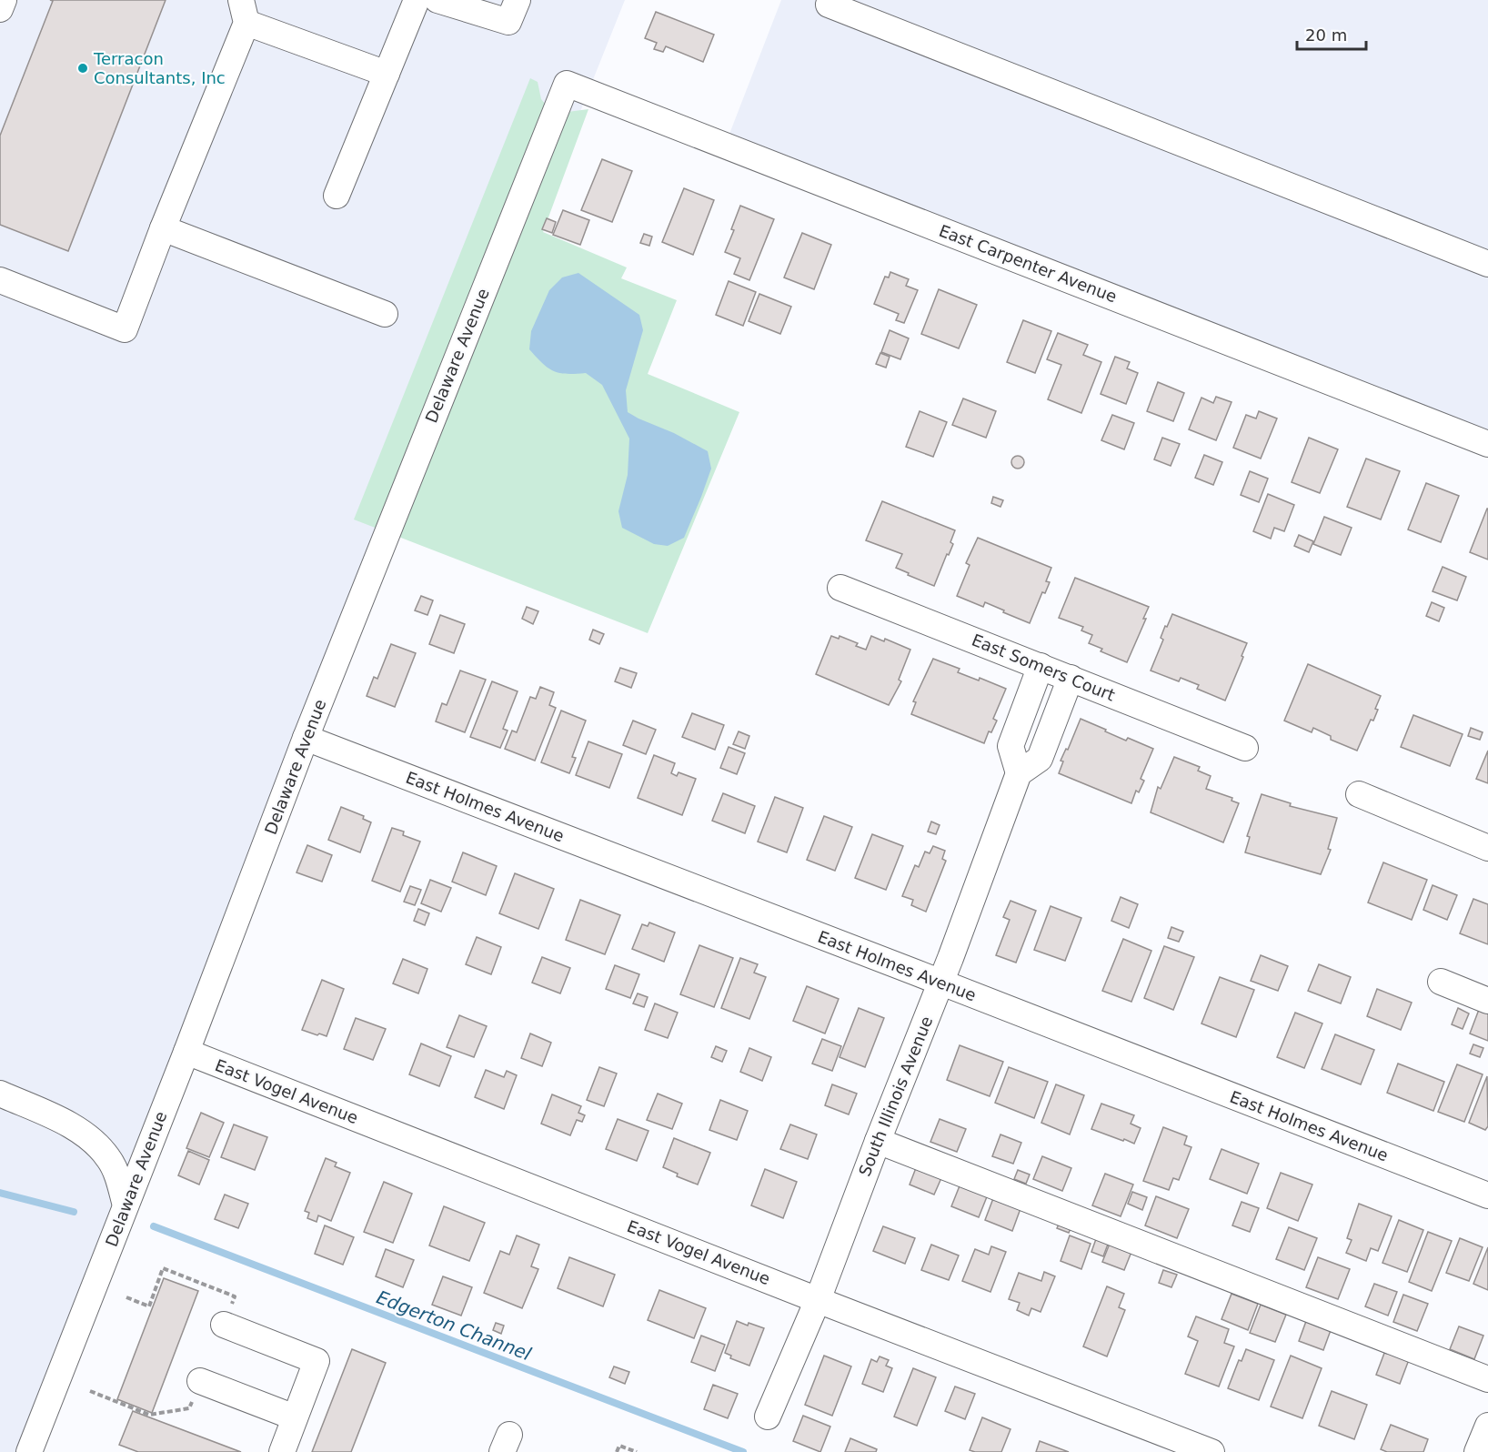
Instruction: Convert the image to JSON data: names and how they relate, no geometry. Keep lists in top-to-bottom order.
{
  "streets": {
    "street": [
      "East Carpenter Avenue",
      "Delaware Avenue",
      "East Somers Court",
      "East Holmes Avenue",
      "East Vogel Avenue",
      "South Illinois Avenue"
    ]
  },
  "crossings": [
    ["East Carpenter Avenue", "Delaware Avenue"],
    ["Delaware Avenue", "East Holmes Avenue"],
    ["Delaware Avenue", "East Vogel Avenue"],
    ["East Holmes Avenue", "South Illinois Avenue"],
    ["East Vogel Avenue", "South Illinois Avenue"]
  ],
  "water": ["Edgerton Channel"],
  "places": ["Terracon Consultants, Inc"],
  "scale_bar": "20 m"
}
